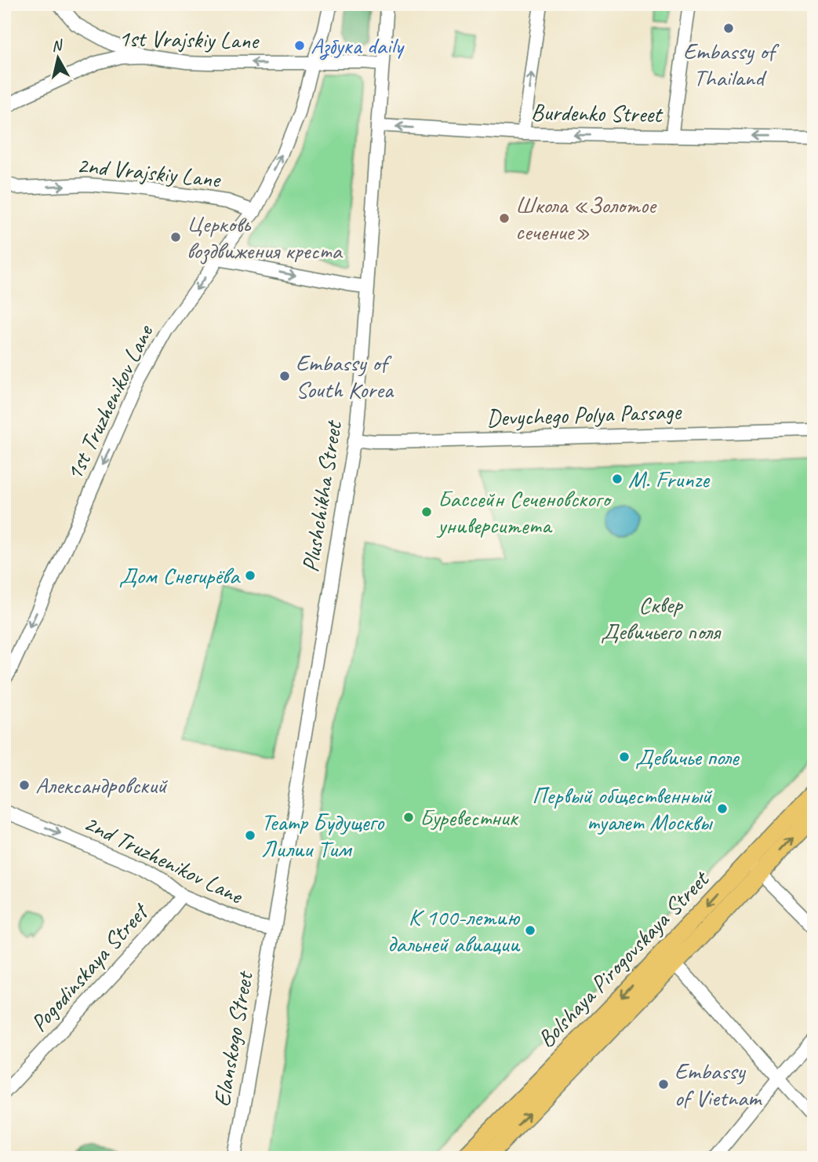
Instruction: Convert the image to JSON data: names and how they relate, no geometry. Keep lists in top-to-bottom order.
{
  "streets": {
    "main road": ["Bolshaya Pirogovskaya Street"],
    "street": [
      "1st Vrajskiy Lane",
      "Burdenko Street",
      "2nd Vrajskiy Lane",
      "1st Truzhenikov Lane",
      "Devychego Polya Passage",
      "Plushchikha Street",
      "2nd Truzhenikov Lane",
      "Pogodinskaya Street",
      "Elanskogo Street"
    ]
  },
  "crossings": [
    ["1st Vrajskiy Lane", "1st Truzhenikov Lane"],
    ["1st Vrajskiy Lane", "Plushchikha Street"],
    ["Burdenko Street", "Plushchikha Street"],
    ["2nd Vrajskiy Lane", "1st Truzhenikov Lane"],
    ["Devychego Polya Passage", "Plushchikha Street"],
    ["Plushchikha Street", "2nd Truzhenikov Lane"],
    ["Plushchikha Street", "Elanskogo Street"],
    ["2nd Truzhenikov Lane", "Pogodinskaya Street"],
    ["2nd Truzhenikov Lane", "Elanskogo Street"]
  ],
  "one_way": [
    "1st Vrajskiy Lane",
    "Burdenko Street",
    "2nd Vrajskiy Lane",
    "2nd Truzhenikov Lane"
  ],
  "parks": ["Сквер Девичьего поля"],
  "places": [
    "Embassy of Thailand",
    "Азбука daily",
    "Школа «Золотое сечение»",
    "Церковь воздвижения креста",
    "Embassy of South Korea",
    "M. Frunze",
    "Бассейн Сеченовского университета",
    "Дом Снегирёва",
    "Девичье поле",
    "Александровский",
    "Первый общественный туалет Москвы",
    "Буревестник",
    "Театр Будущего Лилии Тим",
    "К 100-летию дальней авиации",
    "Embassy of Vietnam"
  ],
  "north": "top"
}
